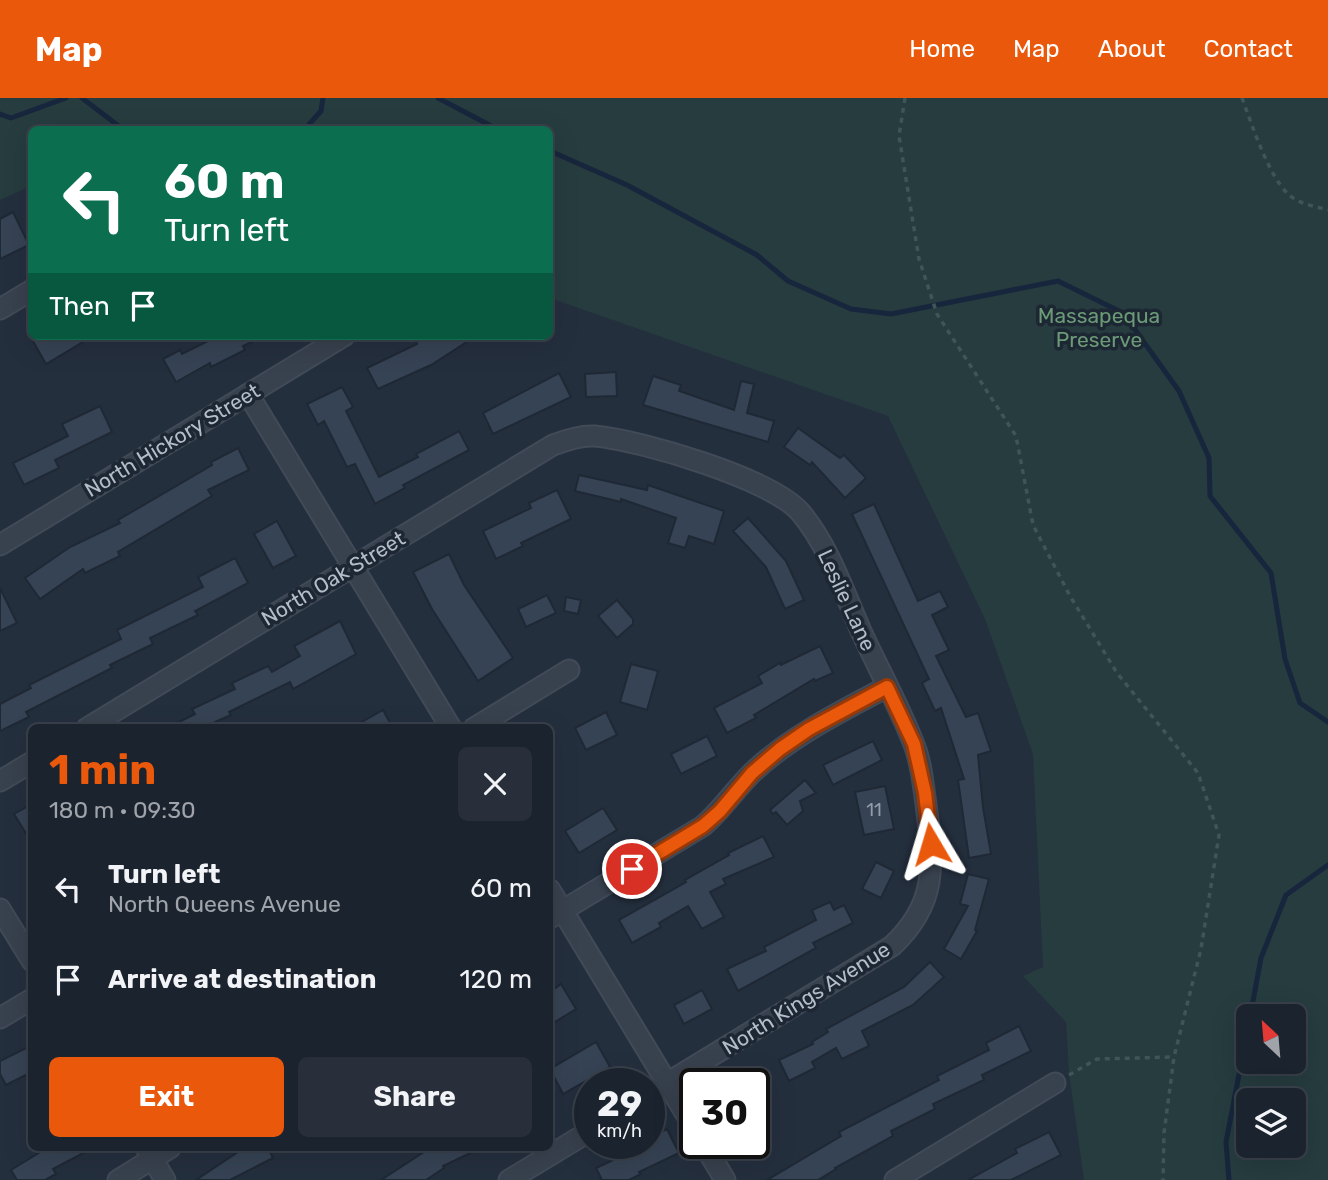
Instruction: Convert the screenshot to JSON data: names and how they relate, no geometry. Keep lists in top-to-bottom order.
{
  "streets": {
    "street": [
      "North Hickory Street",
      "North Oak Street",
      "Leslie Lane",
      "North Kings Avenue"
    ]
  },
  "crossings": [
    ["North Oak Street", "Leslie Lane"],
    ["Leslie Lane", "North Kings Avenue"]
  ],
  "parks": ["Massapequa Preserve"],
  "house_numbers": ["11"],
  "north": "top left",
  "page": {
    "header": "Map",
    "nav": [
      "Home",
      "Map",
      "About",
      "Contact"
    ],
    "turn": ["60 m", "Turn left"],
    "then": "Then",
    "heading": ["1 min", "180 m · 09:30"],
    "list": [
      {
        "name": "Turn left",
        "note": "North Queens Avenue",
        "value": "60 m"
      },
      {
        "name": "Arrive at destination",
        "value": "120 m"
      }
    ],
    "buttons": ["Exit", "Share"],
    "speed": "29 km/h",
    "limit": "30"
  }
}
